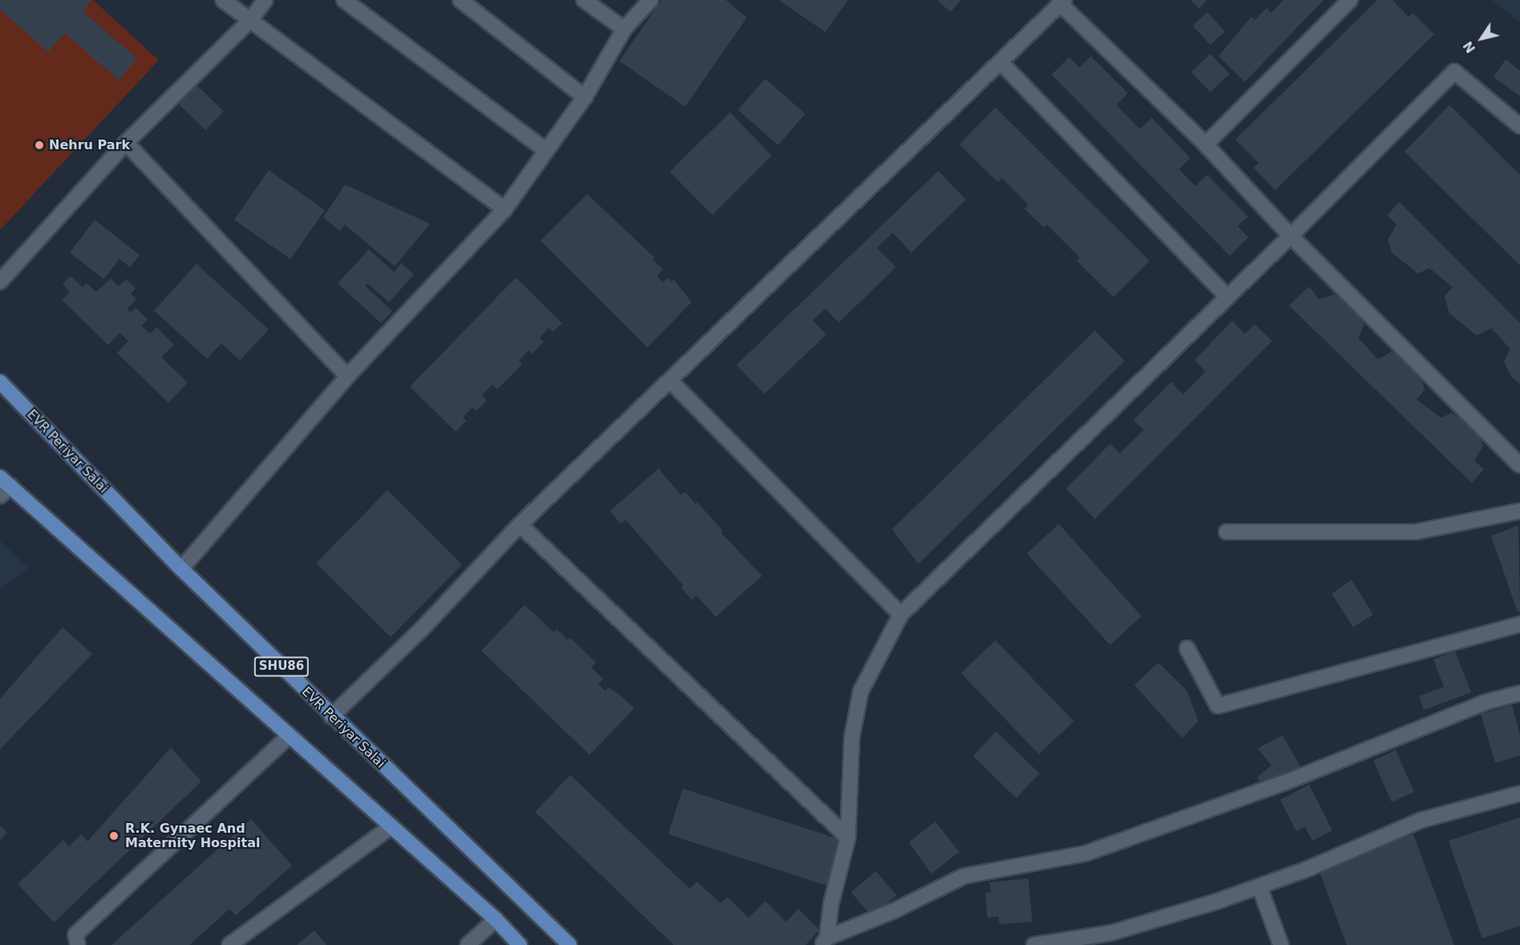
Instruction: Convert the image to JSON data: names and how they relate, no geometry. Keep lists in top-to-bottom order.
{
  "streets": {
    "main road": ["EVR Periyar Salai", "SHU86"]
  },
  "places": ["Nehru Park", "R.K. Gynaec And Maternity Hospital"],
  "north": "bottom left"
}
